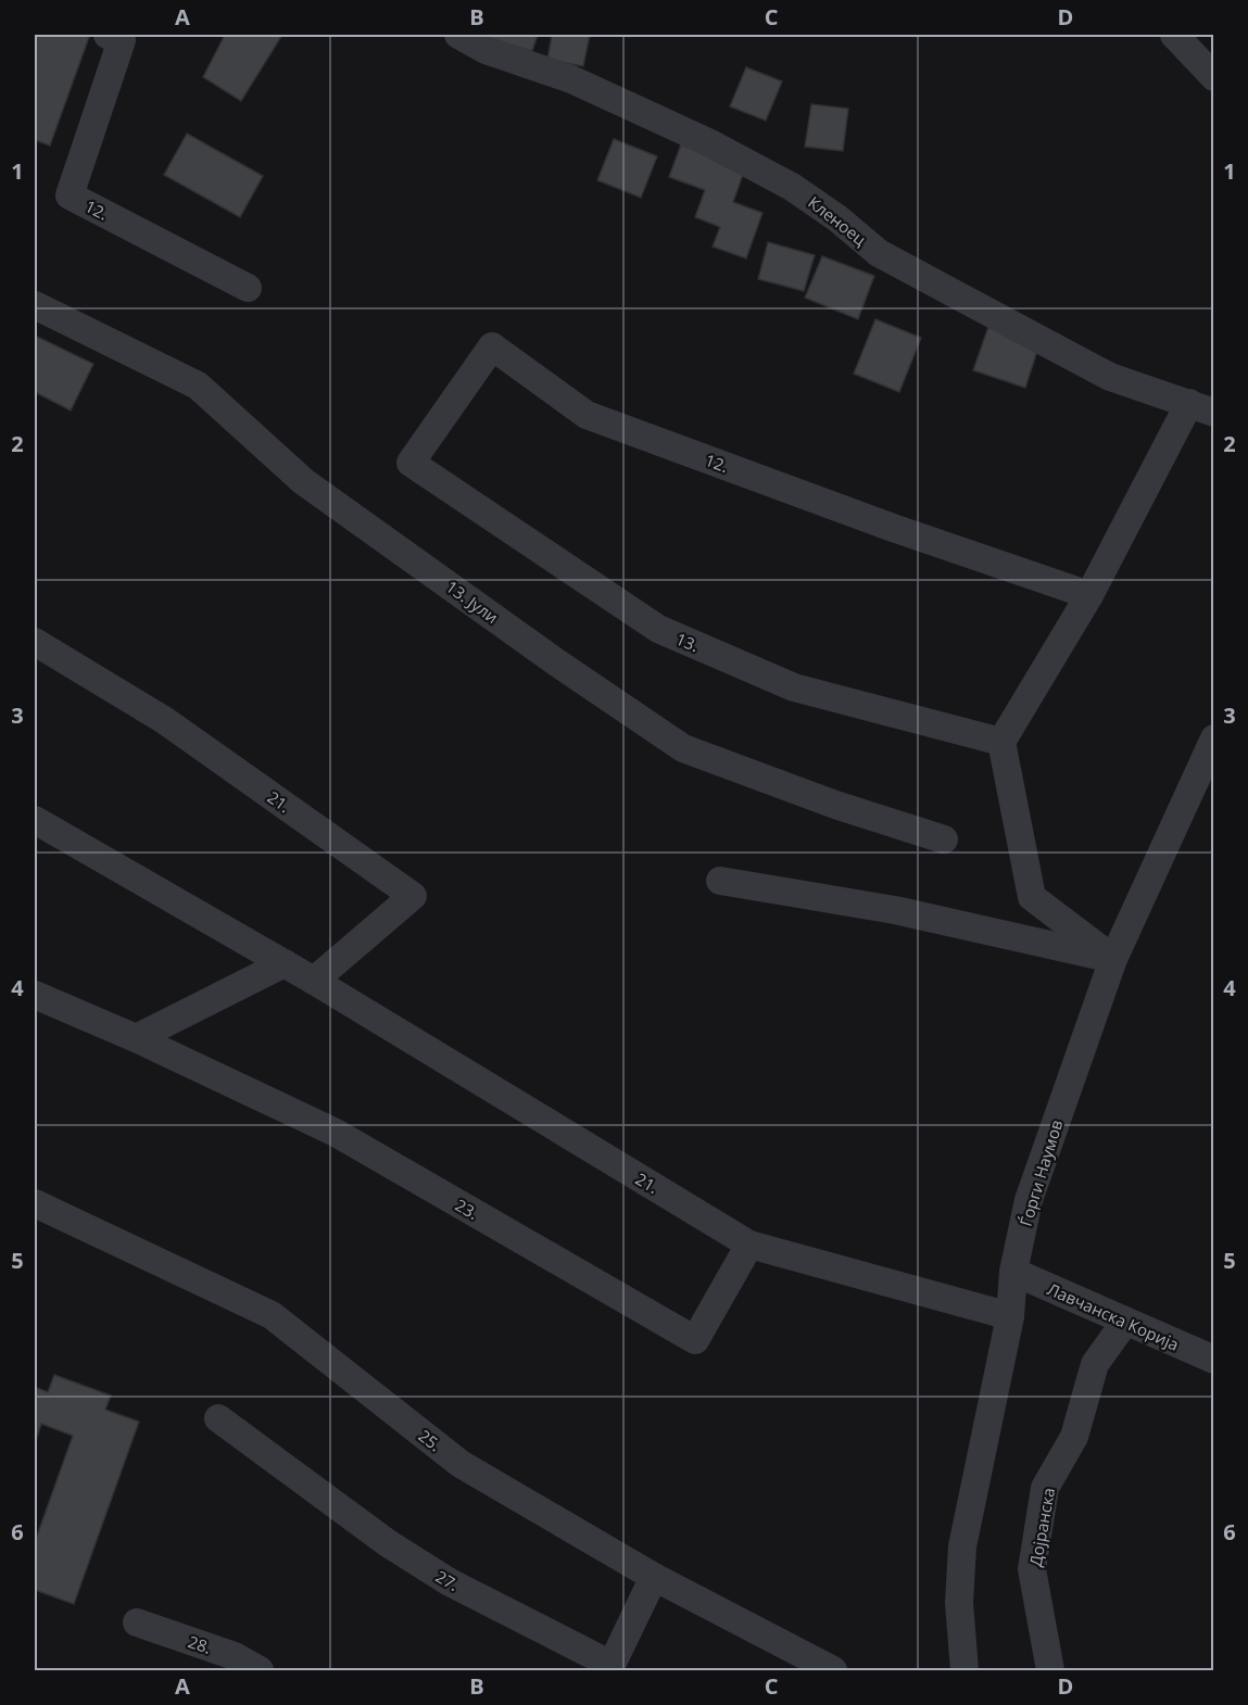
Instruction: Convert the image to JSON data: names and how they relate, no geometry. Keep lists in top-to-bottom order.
{
  "streets": {
    "street": [
      "12.",
      "Кленоец",
      "13. Јули",
      "13.",
      "21.",
      "Ѓорги Наумов",
      "23.",
      "Лавчанска Корија",
      "25.",
      "Дојранска",
      "27.",
      "28."
    ]
  },
  "crossings": [
    ["12.", "13."],
    ["21.", "Ѓорги Наумов"],
    ["21.", "23."],
    ["Ѓорги Наумов", "Лавчанска Корија"],
    ["Лавчанска Корија", "Дојранска"],
    ["25.", "27."]
  ],
  "grid": {
    "columns": [
      "A",
      "B",
      "C",
      "D"
    ],
    "rows": [
      "1",
      "2",
      "3",
      "4",
      "5",
      "6"
    ]
  }
}
